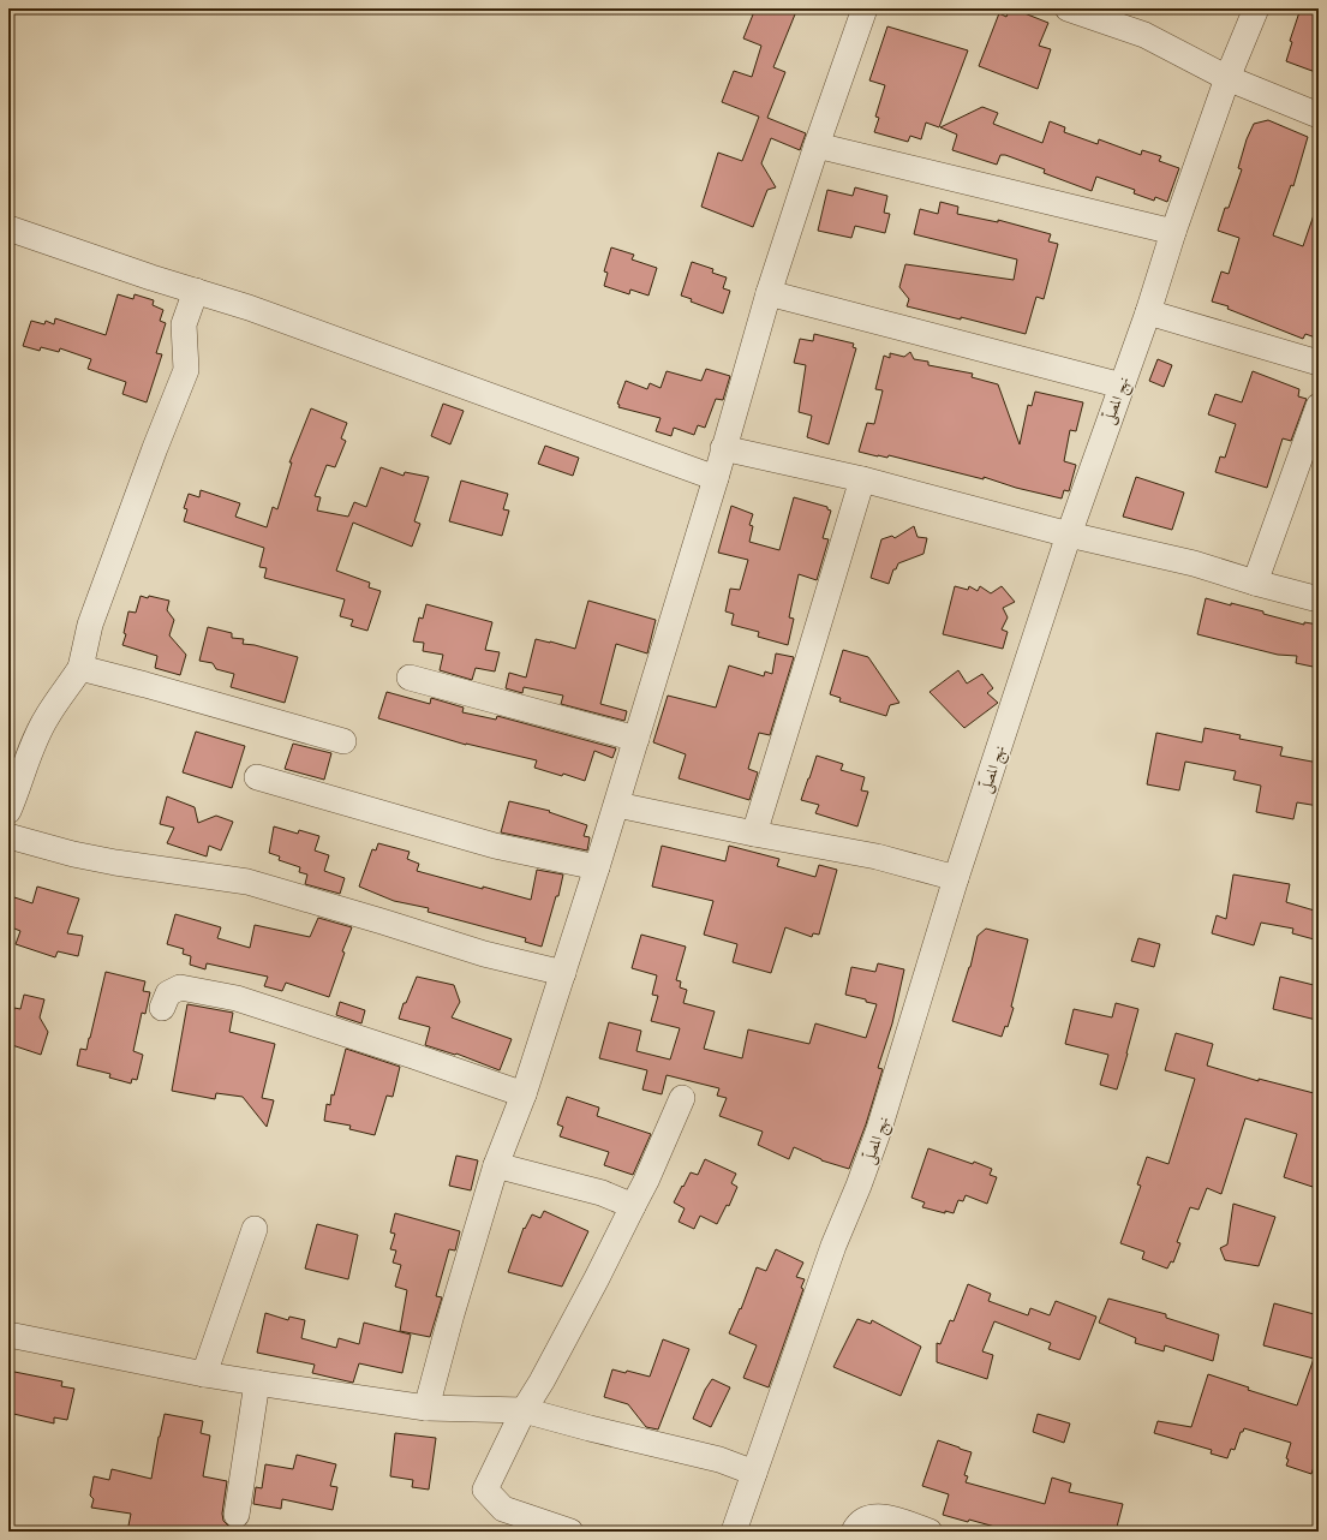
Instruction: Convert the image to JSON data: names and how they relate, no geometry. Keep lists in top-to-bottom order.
{
  "streets": {
    "street": ["نهج المصلّى"]
  }
}
